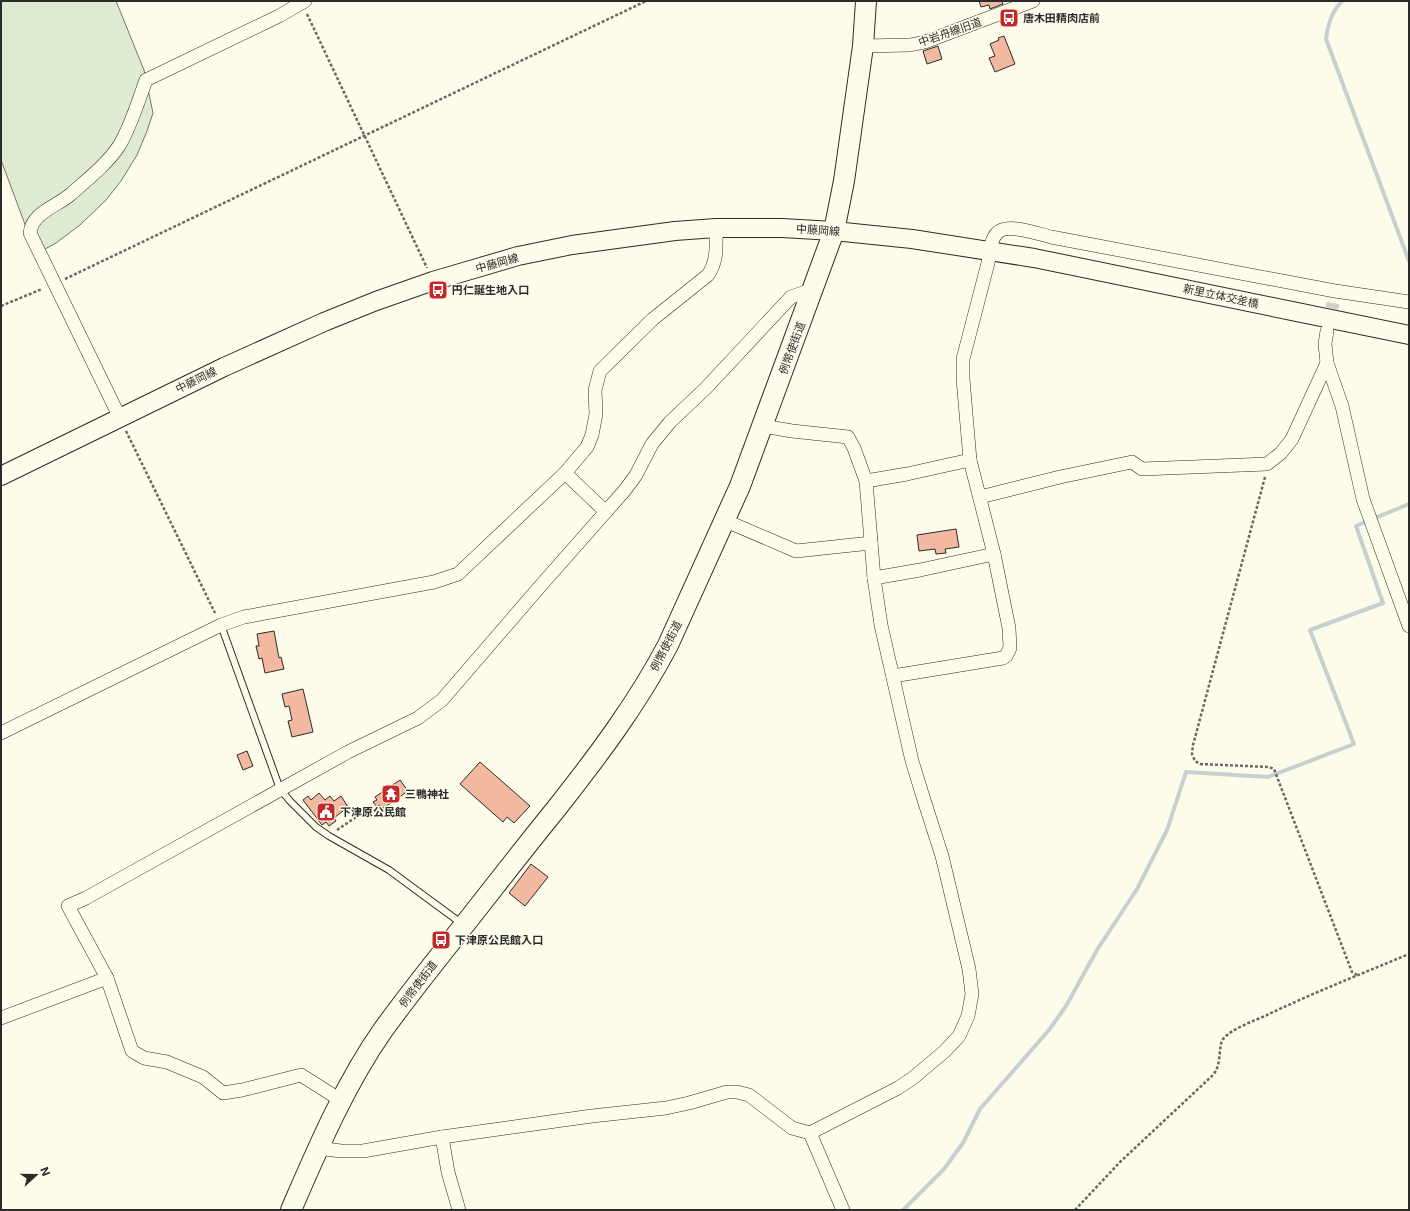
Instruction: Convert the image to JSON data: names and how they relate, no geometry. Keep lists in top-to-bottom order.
{
  "streets": {
    "main road": ["中藤岡線", "新里立体交差橋", "例幣使街道"],
    "street": ["中岩舟線旧道"]
  },
  "crossings": [
    ["中岩舟線旧道", "例幣使街道"],
    ["中藤岡線", "新里立体交差橋"],
    ["中藤岡線", "例幣使街道"]
  ],
  "places": {
    "bus stop": ["唐木田精肉店前", "円仁誕生地入口", "下津原公民館入口"],
    "temple": ["三鴨神社"],
    "public building": ["下津原公民館"]
  },
  "north": "right"
}
